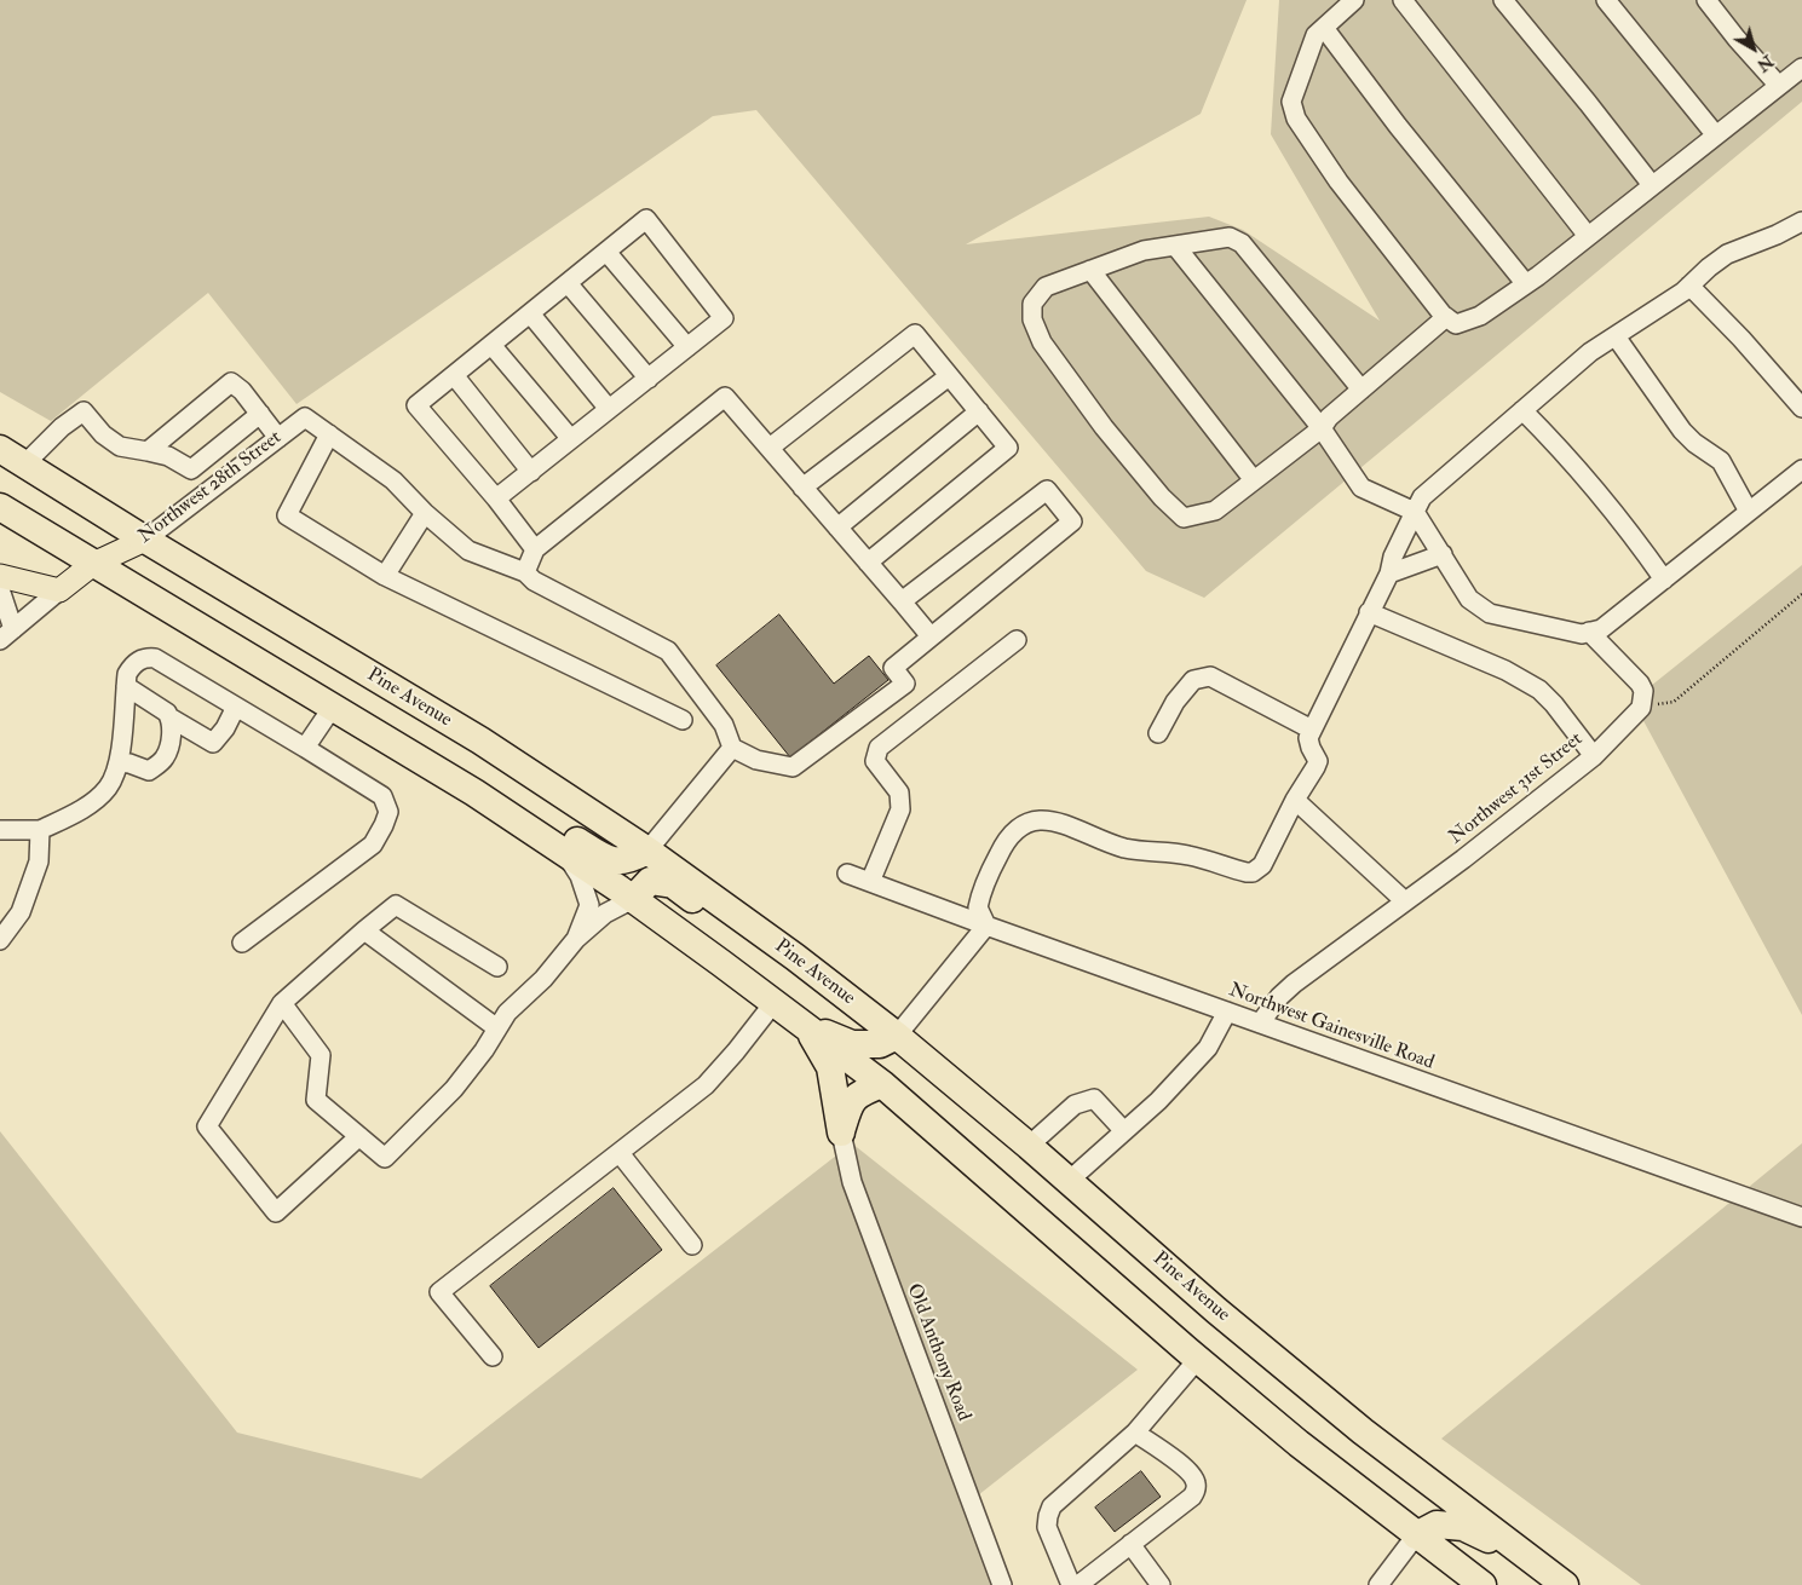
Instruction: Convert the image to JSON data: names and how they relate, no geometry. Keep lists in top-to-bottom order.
{
  "streets": {
    "highway": ["Pine Avenue"],
    "main road": ["Northwest 28th Street"],
    "street": ["Northwest 31st Street", "Northwest Gainesville Road", "Old Anthony Road"]
  },
  "crossings": [
    ["Northwest 28th Street", "Pine Avenue"],
    ["Northwest 31st Street", "Northwest Gainesville Road"]
  ],
  "north": "bottom right"
}
